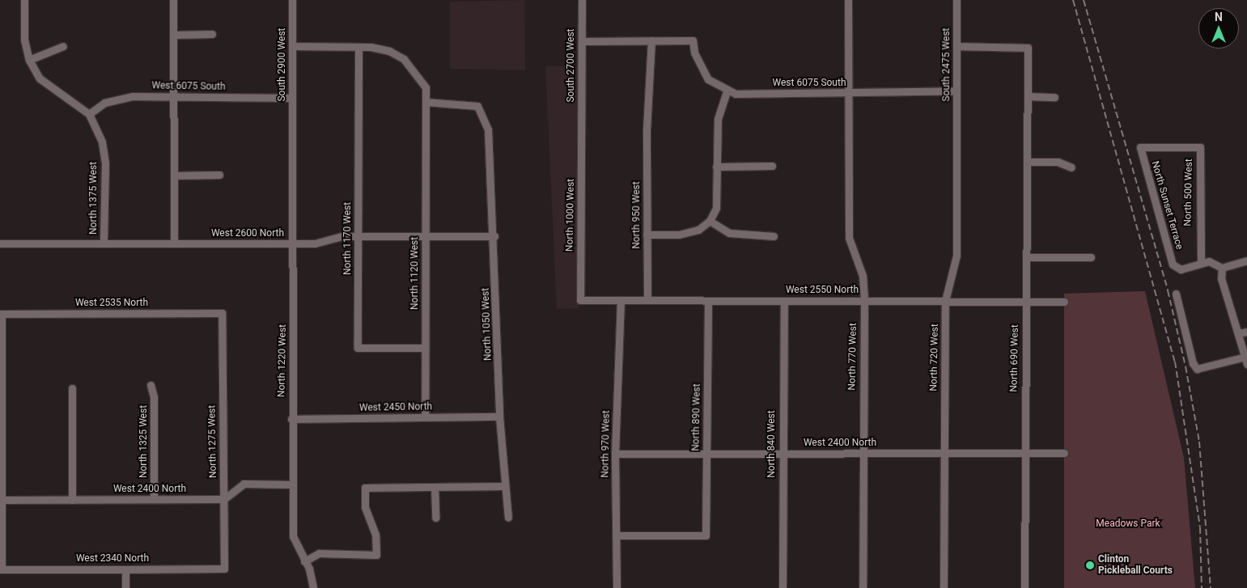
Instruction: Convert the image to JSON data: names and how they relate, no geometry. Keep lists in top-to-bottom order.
{
  "streets": {
    "street": [
      "South 2900 West",
      "South 2475 West",
      "South 2700 West",
      "West 6075 South",
      "North 500 West",
      "North 1375 West",
      "North Sunset Terrace",
      "North 1000 West",
      "North 950 West",
      "West 2600 North",
      "North 1170 West",
      "North 1120 West",
      "West 2550 North",
      "West 2535 North",
      "North 1050 West",
      "North 770 West",
      "North 720 West",
      "North 690 West",
      "North 1220 West",
      "West 2450 North",
      "North 890 West",
      "North 1325 West",
      "North 1275 West",
      "West 2400 North",
      "North 970 West",
      "North 840 West",
      "West 2340 North"
    ]
  },
  "crossings": [
    ["South 2900 West", "West 6075 South"],
    ["South 2900 West", "North 1220 West"],
    ["South 2475 West", "West 6075 South"],
    ["South 2475 West", "North 720 West"],
    ["South 2475 West", "North 690 West"],
    ["South 2700 West", "North 1000 West"],
    ["West 6075 South", "North 1375 West"],
    ["West 6075 South", "North 770 West"],
    ["North 500 West", "North Sunset Terrace"],
    ["North 1375 West", "West 2600 North"],
    ["North 1000 West", "West 2550 North"],
    ["North 950 West", "West 2550 North"],
    ["West 2600 North", "North 1170 West"],
    ["West 2600 North", "North 1120 West"],
    ["West 2600 North", "North 1050 West"],
    ["West 2600 North", "North 1220 West"],
    ["North 1170 West", "North 1120 West"],
    ["North 1120 West", "North 1050 West"],
    ["North 1120 West", "West 2450 North"],
    ["West 2550 North", "North 770 West"],
    ["West 2550 North", "North 720 West"],
    ["West 2550 North", "North 690 West"],
    ["West 2550 North", "North 890 West"],
    ["West 2550 North", "North 970 West"],
    ["West 2550 North", "North 840 West"],
    ["West 2535 North", "North 1275 West"],
    ["North 1050 West", "West 2450 North"],
    ["North 770 West", "West 2400 North"],
    ["North 720 West", "West 2400 North"],
    ["North 690 West", "West 2400 North"],
    ["North 1220 West", "West 2450 North"],
    ["North 890 West", "West 2400 North"],
    ["North 890 West", "North 970 West"],
    ["North 1325 West", "West 2400 North"],
    ["North 1275 West", "West 2400 North"],
    ["North 1275 West", "West 2340 North"],
    ["West 2400 North", "North 970 West"],
    ["West 2400 North", "North 840 West"]
  ],
  "parks": ["Meadows Park"],
  "places": ["Clinton Pickleball Courts"],
  "north": "top"
}
